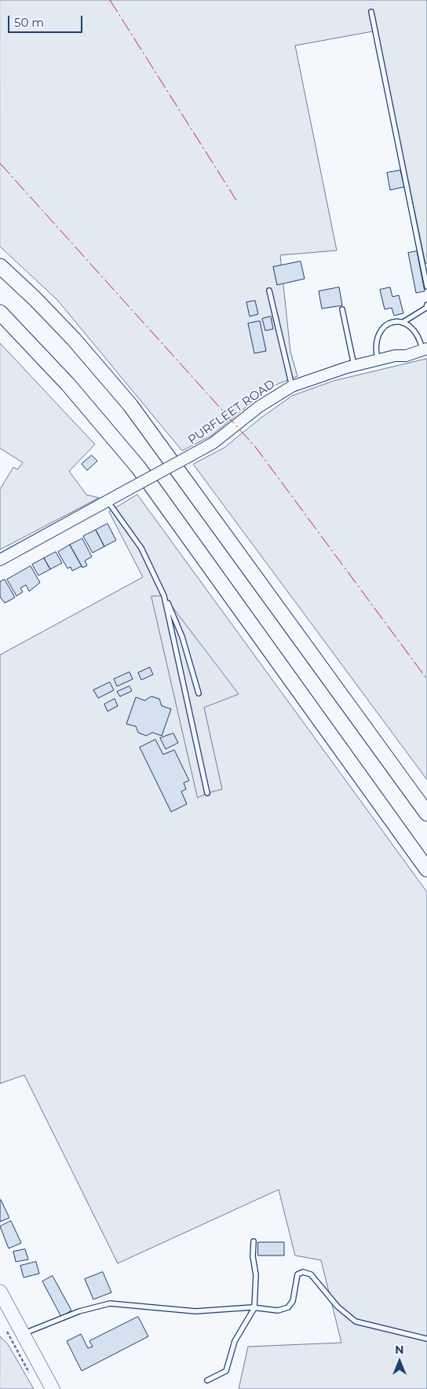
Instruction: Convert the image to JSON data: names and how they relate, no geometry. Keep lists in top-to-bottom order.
{
  "streets": {
    "street": ["PURFLEET ROAD"]
  },
  "scale_bar": "50 m",
  "north": "top"
}
